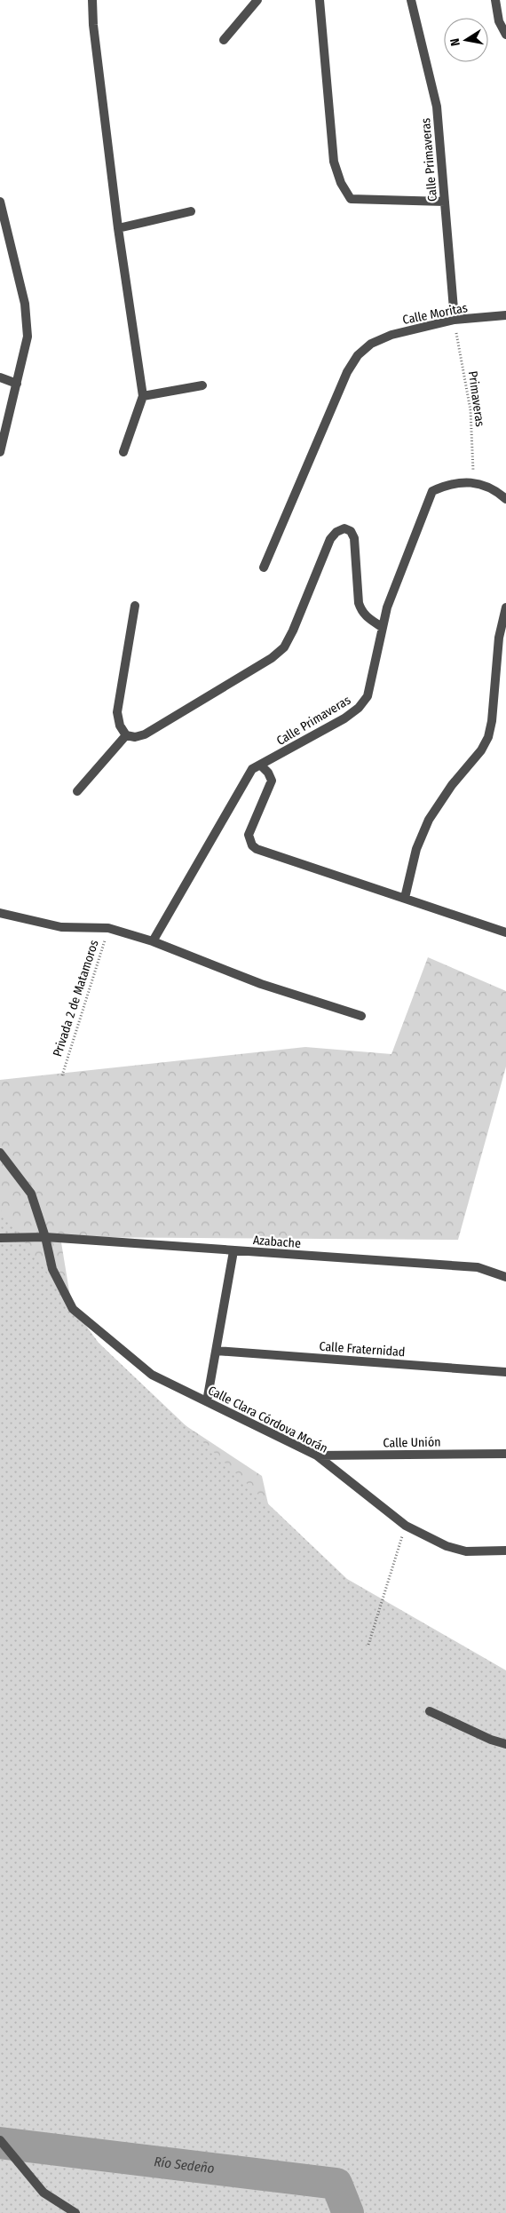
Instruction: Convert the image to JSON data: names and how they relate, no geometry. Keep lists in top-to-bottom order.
{
  "streets": {
    "street": [
      "Calle Primaveras",
      "Calle Moritas",
      "Azabache",
      "Calle Fraternidad",
      "Calle Clara Córdova Morán",
      "Calle Unión"
    ],
    "path": ["Primaveras", "Privada 2 de Matamoros"]
  },
  "crossings": [
    ["Calle Primaveras", "Calle Moritas"],
    ["Calle Primaveras", "Primaveras"],
    ["Calle Moritas", "Primaveras"],
    ["Azabache", "Calle Clara Córdova Morán"],
    ["Calle Clara Córdova Morán", "Calle Unión"]
  ],
  "water": ["Río Sedeño"],
  "north": "left"
}
